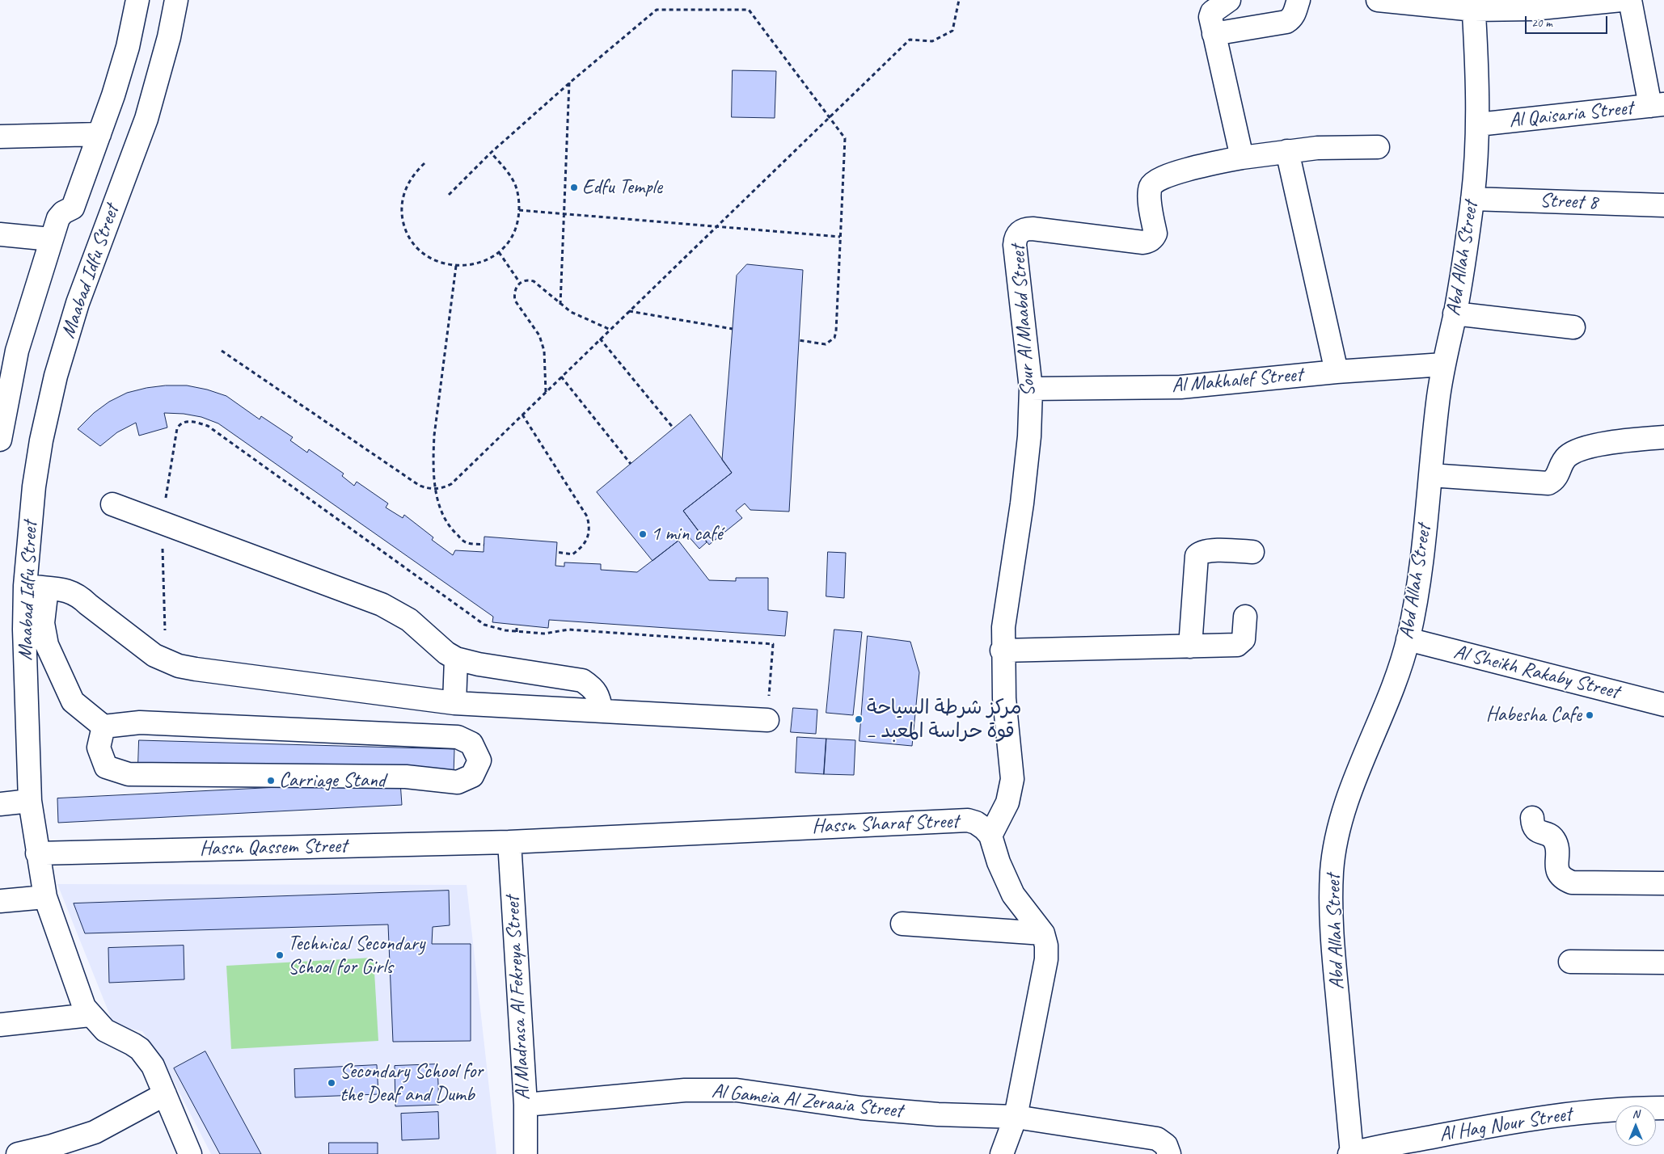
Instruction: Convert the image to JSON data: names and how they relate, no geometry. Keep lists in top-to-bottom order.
{
  "streets": {
    "street": [
      "Al Qaisaria Street",
      "Street 8",
      "Abd Allah Street",
      "Maabad Idfu Street",
      "Sour Al Maabd Street",
      "Al Makhalef Street",
      "Al Sheikh Rakaby Street",
      "Hassn Sharaf Street",
      "Hassn Qassem Street",
      "Al Madrasa Al Fekreya Street",
      "Al Gameia Al Zeraaia Street",
      "Al Hag Nour Street"
    ]
  },
  "crossings": [
    ["Al Qaisaria Street", "Abd Allah Street"],
    ["Street 8", "Abd Allah Street"],
    ["Abd Allah Street", "Al Makhalef Street"],
    ["Abd Allah Street", "Al Sheikh Rakaby Street"],
    ["Abd Allah Street", "Al Hag Nour Street"],
    ["Maabad Idfu Street", "Hassn Qassem Street"],
    ["Sour Al Maabd Street", "Al Makhalef Street"],
    ["Sour Al Maabd Street", "Hassn Sharaf Street"],
    ["Hassn Sharaf Street", "Hassn Qassem Street"],
    ["Hassn Sharaf Street", "Al Madrasa Al Fekreya Street"],
    ["Hassn Qassem Street", "Al Madrasa Al Fekreya Street"],
    ["Al Madrasa Al Fekreya Street", "Al Gameia Al Zeraaia Street"]
  ],
  "places": [
    "Edfu Temple",
    "1 min café",
    "Habesha Cafe",
    "مركز شرطة السياحة _ قوة حراسة المعبد",
    "Carriage Stand",
    "Technical Secondary School for Girls",
    "Secondary School for the Deaf and Dumb"
  ],
  "scale_bar": "20 m",
  "north": "top"
}
